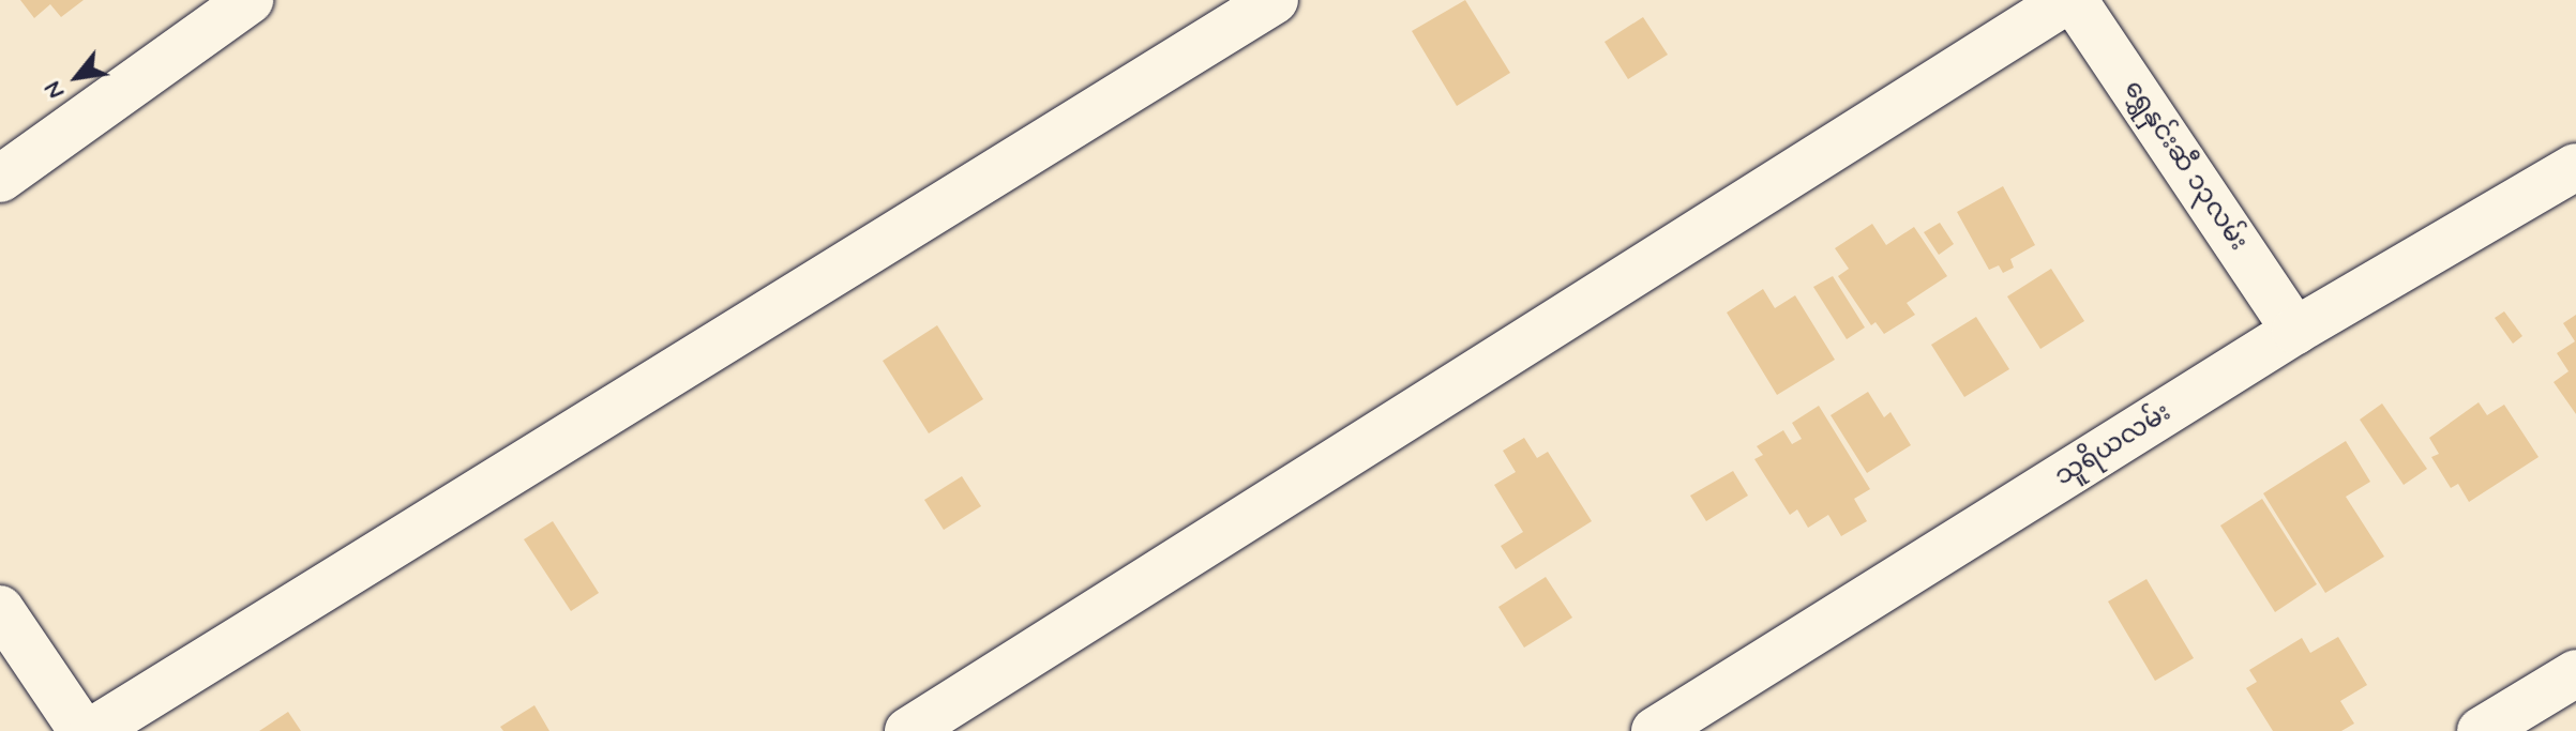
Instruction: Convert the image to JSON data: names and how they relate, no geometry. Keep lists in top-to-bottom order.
{
  "streets": {
    "street": ["ရွှေနှင်းဆီ ၁၃လမ်း", "သူရိယလမ်း"]
  },
  "crossings": [
    ["ရွှေနှင်းဆီ ၁၃လမ်း", "သူရိယလမ်း"]
  ],
  "north": "bottom left"
}
